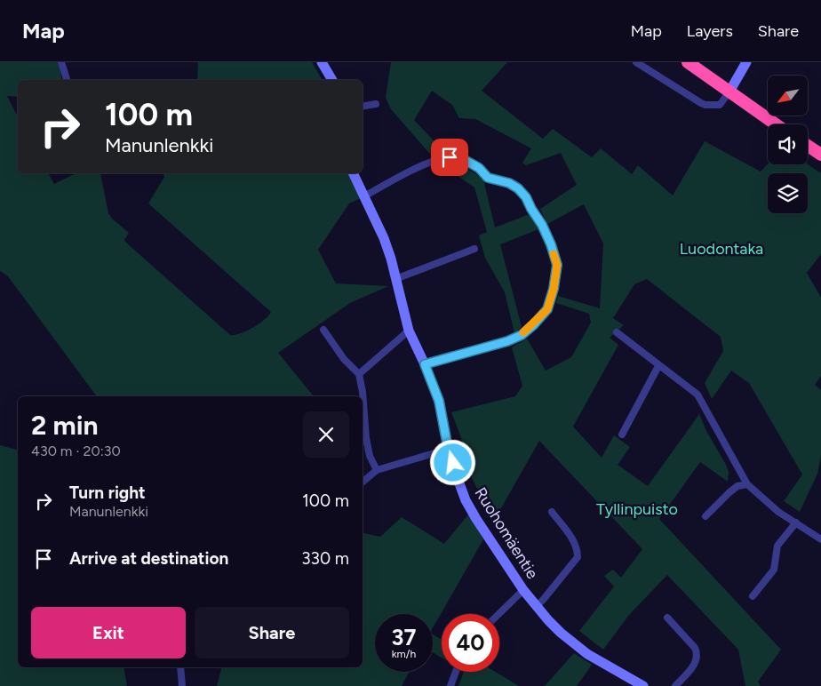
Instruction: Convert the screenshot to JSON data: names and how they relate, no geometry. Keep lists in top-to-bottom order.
{
  "streets": {
    "street": ["Ruohomäentie"]
  },
  "parks": ["Luodontaka", "Tyllinpuisto"],
  "north": "bottom left",
  "page": {
    "header": "Map",
    "nav": ["Map", "Layers", "Share"],
    "turn": ["100 m", "Manunlenkki"],
    "heading": ["2 min", "430 m · 20:30"],
    "list": [
      {
        "name": "Turn right",
        "note": "Manunlenkki",
        "value": "100 m"
      },
      {
        "name": "Arrive at destination",
        "value": "330 m"
      }
    ],
    "buttons": ["Exit", "Share"],
    "speed": "37 km/h",
    "limit": "40"
  }
}
